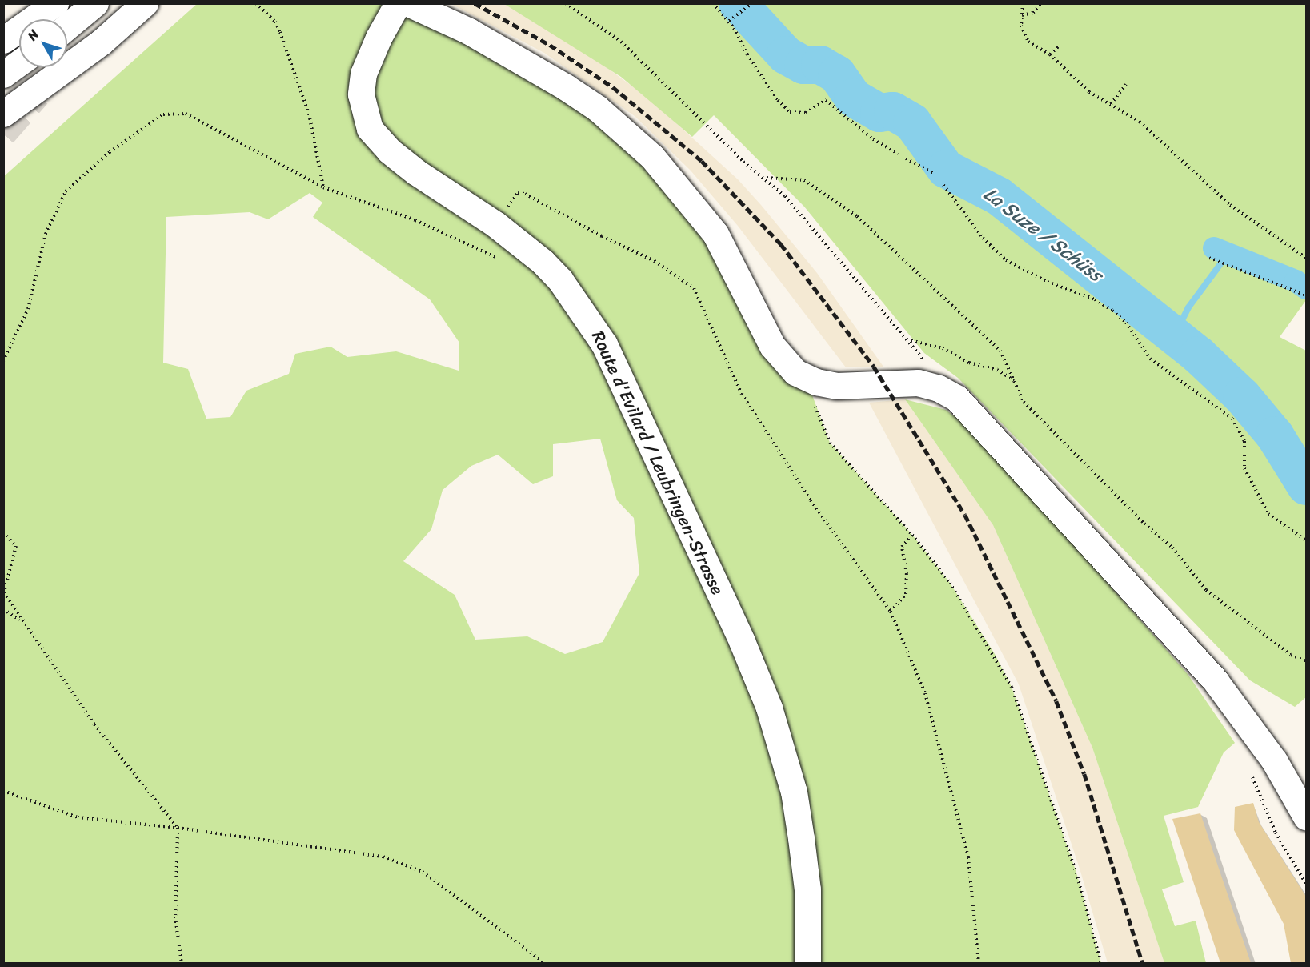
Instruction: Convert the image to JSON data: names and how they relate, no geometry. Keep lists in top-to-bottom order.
{
  "streets": {
    "main road": ["Route d'Evilard / Leubringen-Strasse"]
  },
  "water": ["La Suze / Schüss"],
  "north": "top left"
}
